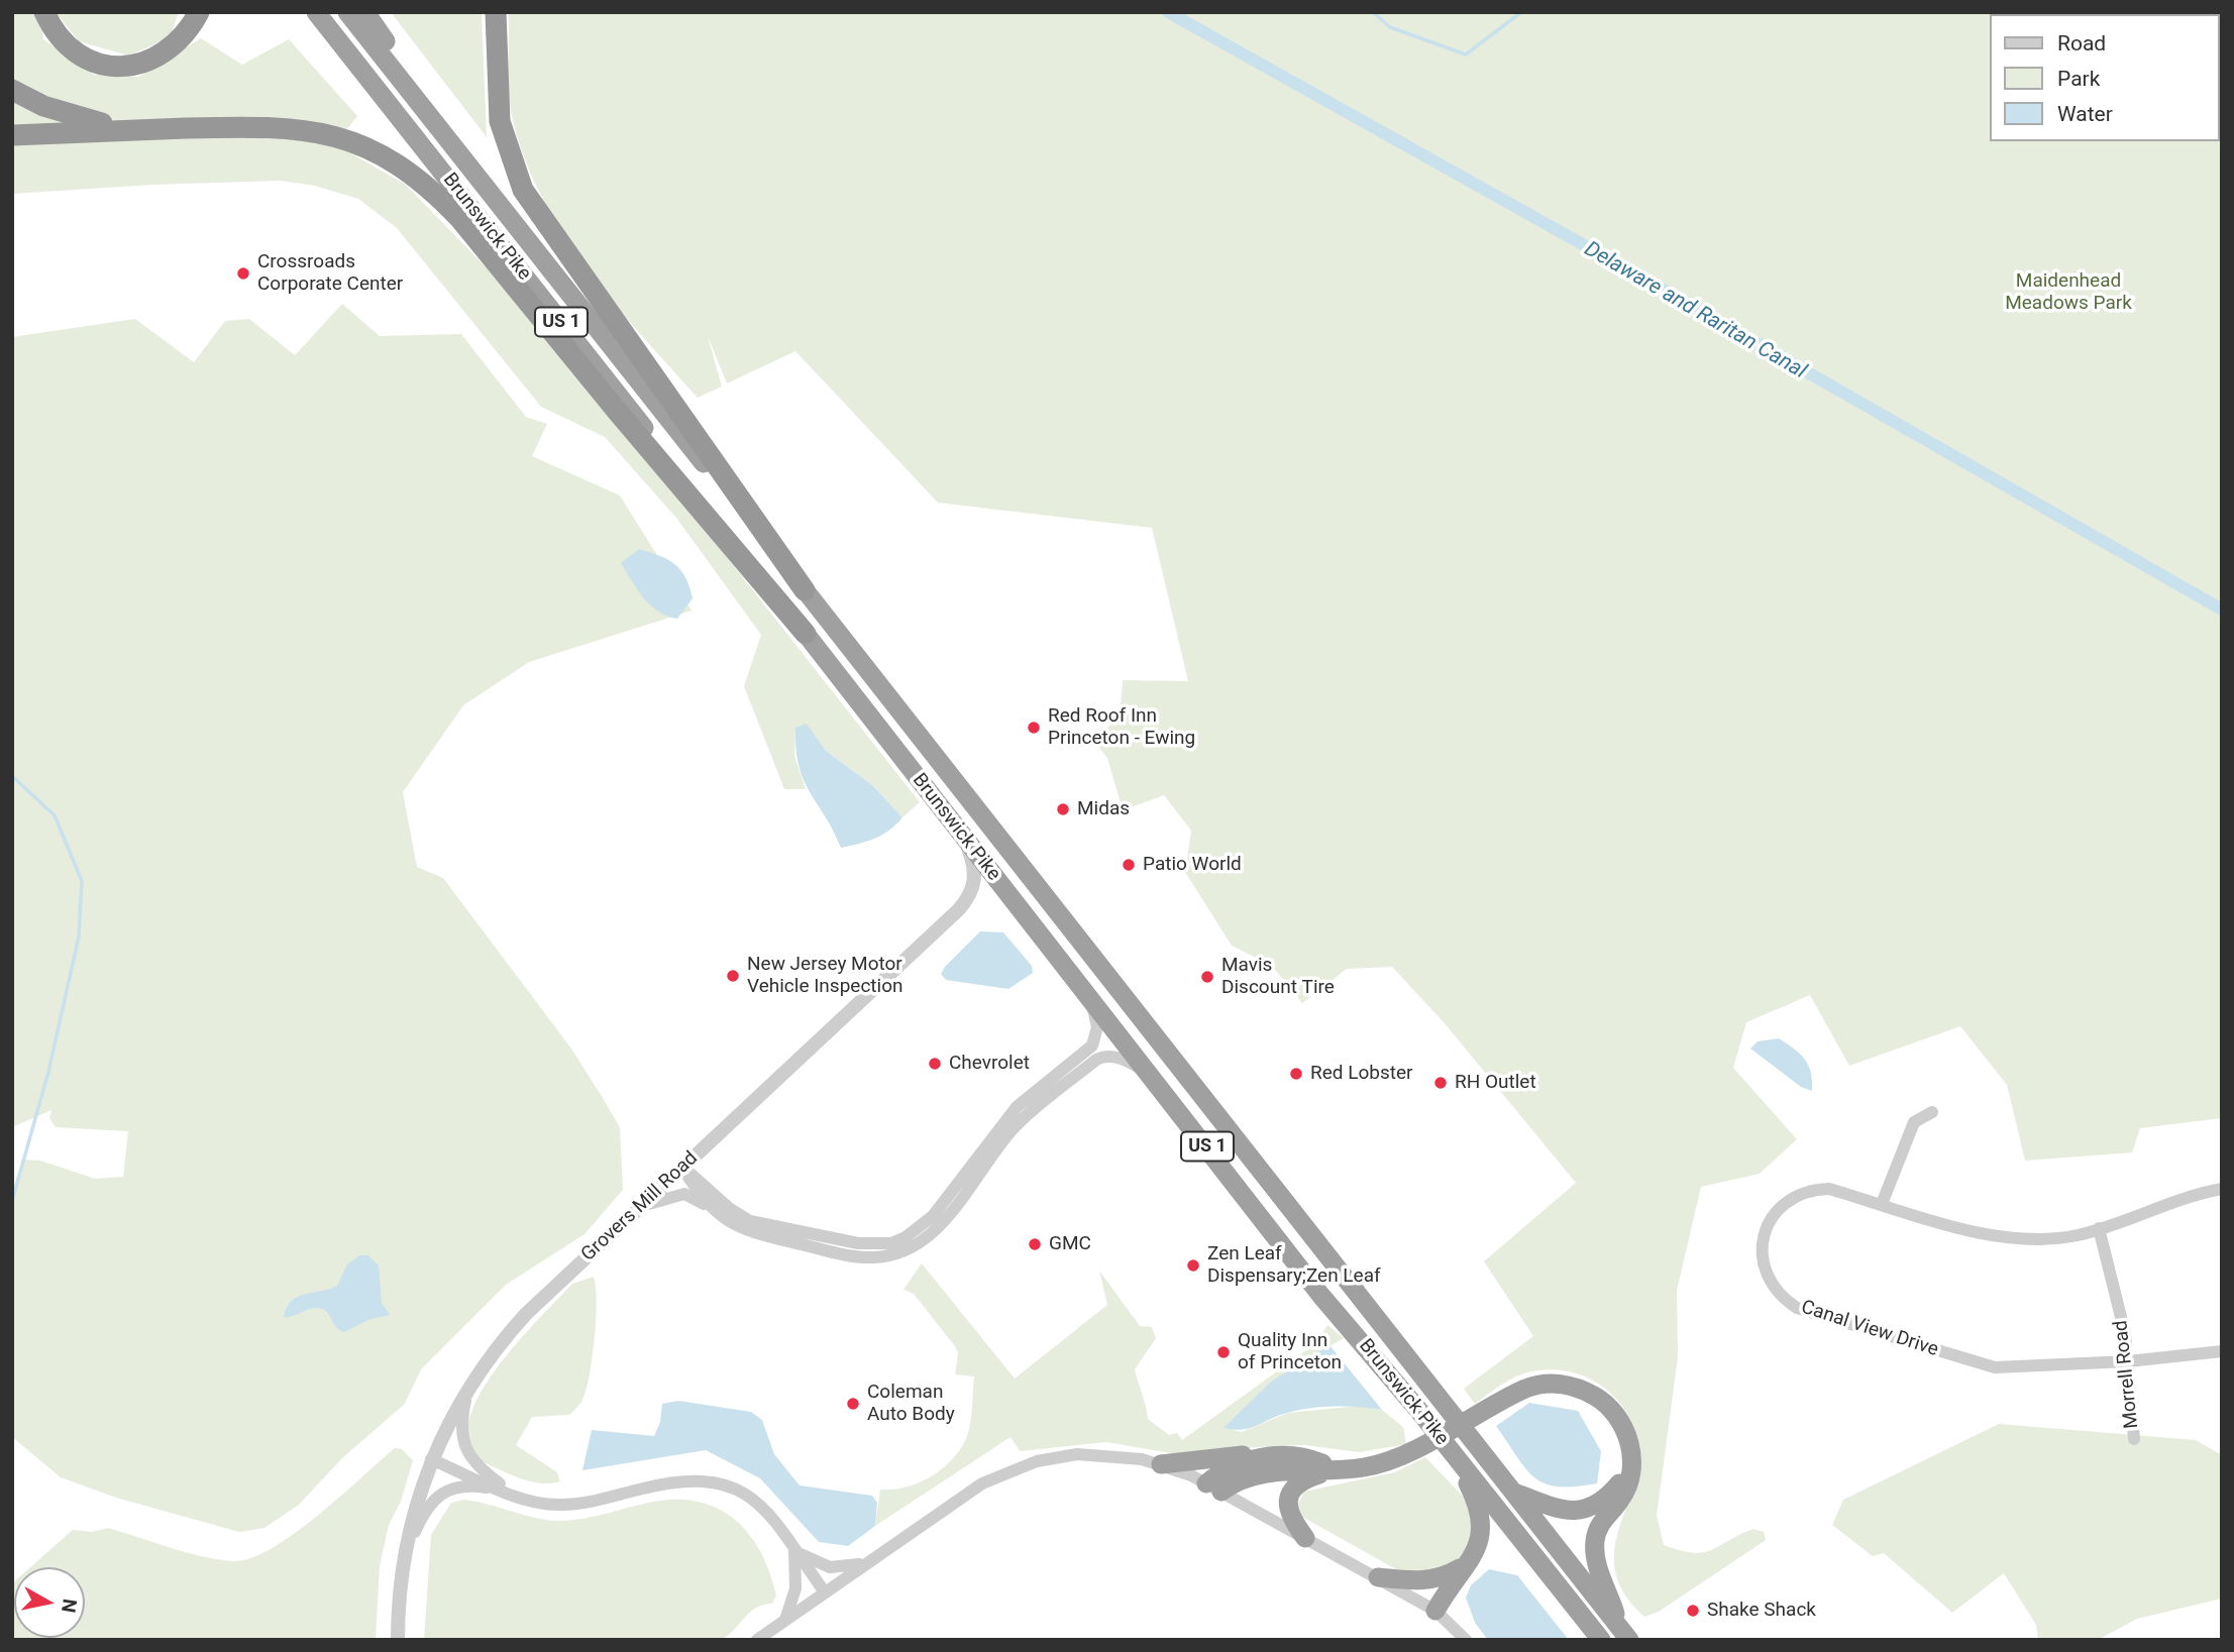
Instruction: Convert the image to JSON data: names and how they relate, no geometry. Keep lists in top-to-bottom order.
{
  "streets": {
    "highway": ["Brunswick Pike", "US 1"],
    "street": ["Grovers Mill Road", "Canal View Drive", "Morrell Road"]
  },
  "crossings": [
    ["Brunswick Pike", "Grovers Mill Road"],
    ["Canal View Drive", "Morrell Road"]
  ],
  "water": ["Delaware and Raritan Canal"],
  "parks": ["Maidenhead Meadows Park"],
  "places": [
    "Crossroads Corporate Center",
    "Red Roof Inn Princeton - Ewing",
    "Midas",
    "Patio World",
    "New Jersey Motor Vehicle Inspection",
    "Mavis Discount Tire",
    "Chevrolet",
    "Red Lobster",
    "RH Outlet",
    "GMC",
    "Zen Leaf Dispensary;Zen Leaf",
    "Quality Inn of Princeton",
    "Coleman Auto Body",
    "Shake Shack"
  ],
  "legend": ["Road", "Park", "Water"],
  "north": "right"
}
